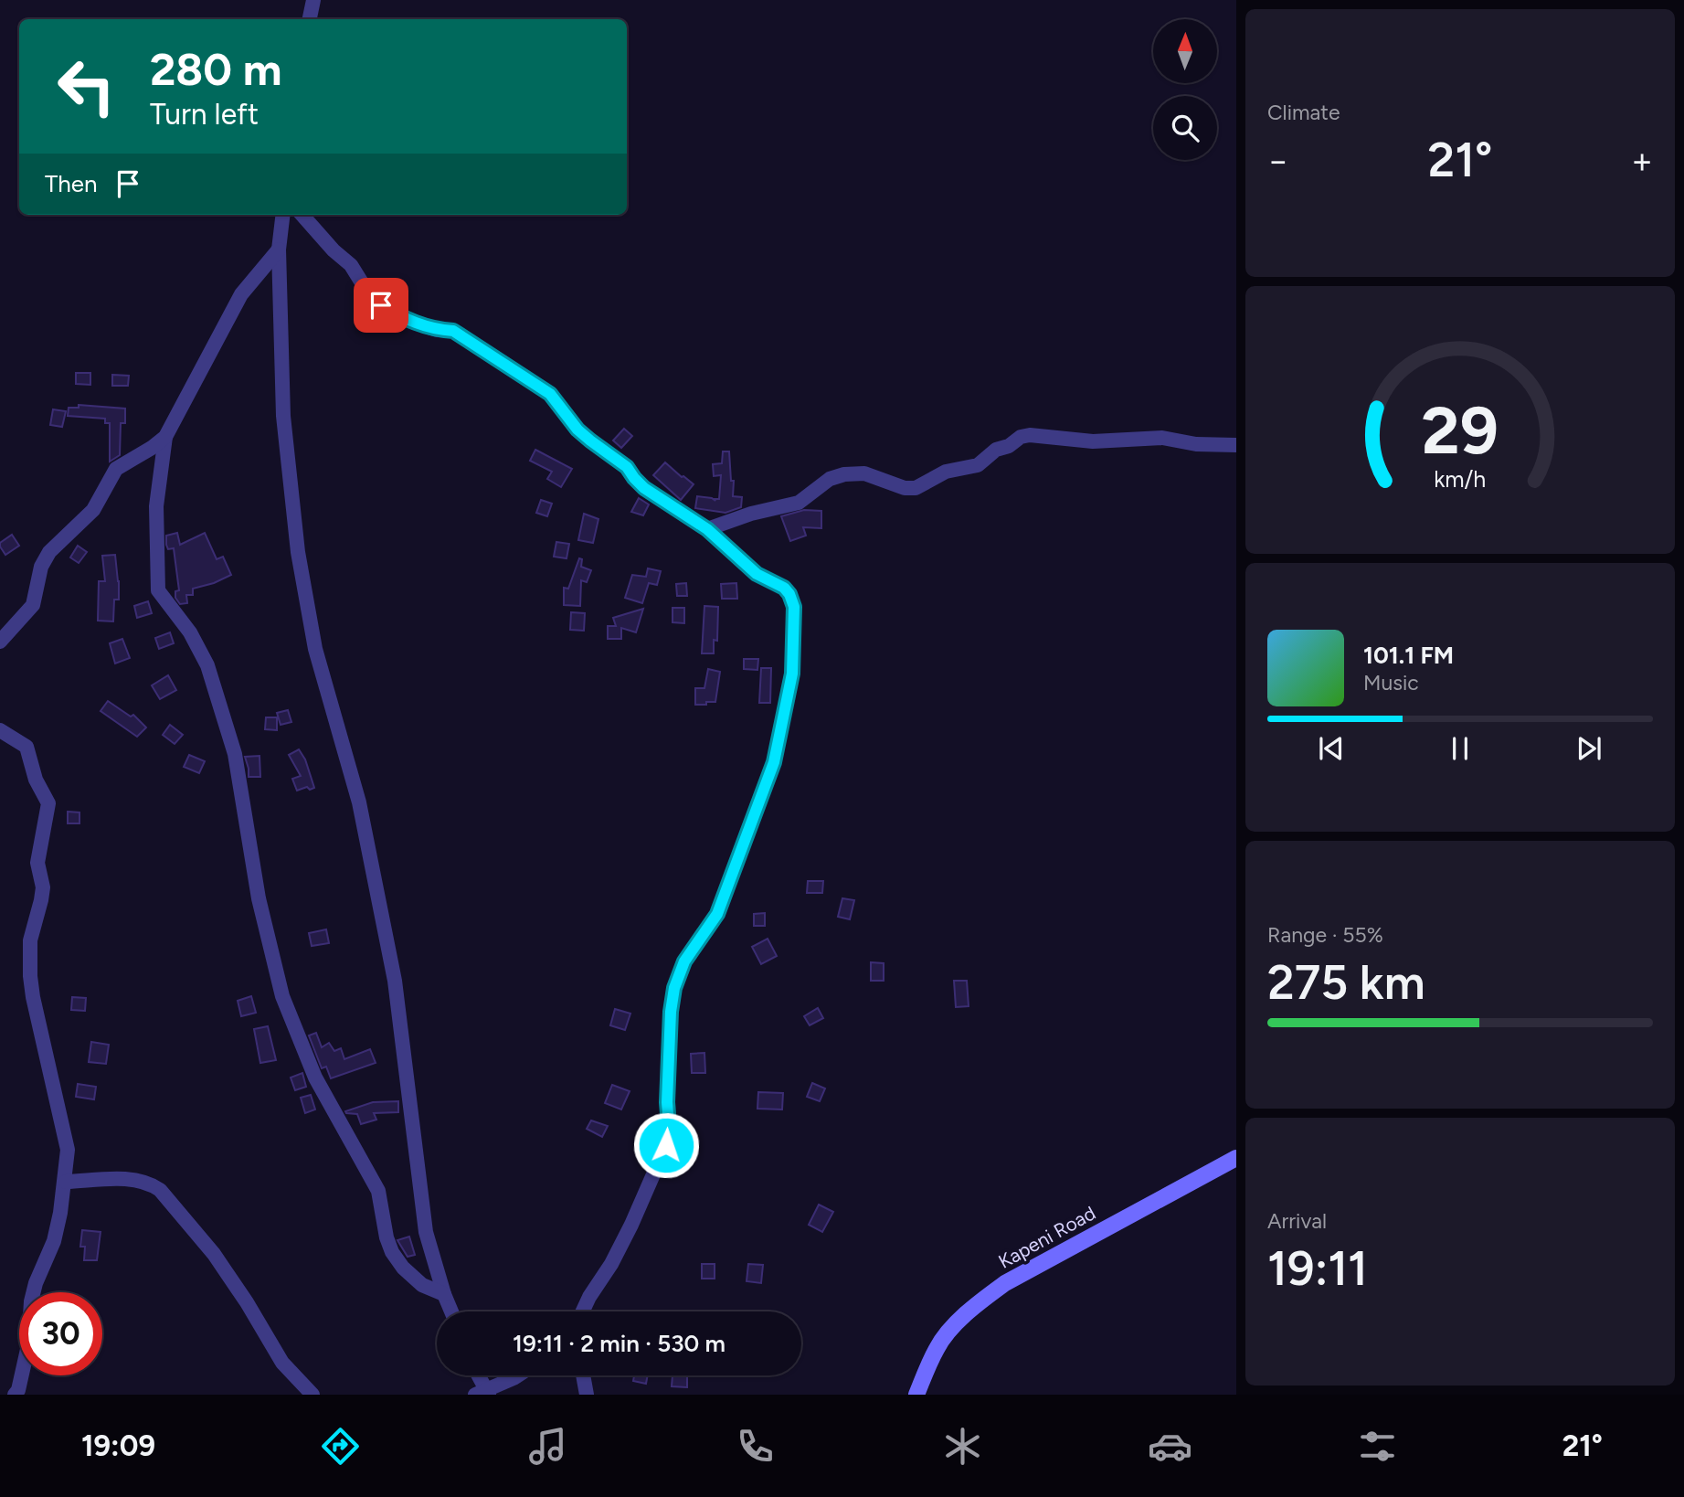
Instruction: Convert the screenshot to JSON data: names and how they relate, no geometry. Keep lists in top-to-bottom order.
{
  "streets": {
    "main road": ["Kapeni Road"]
  },
  "north": "top",
  "page": {
    "tile": [
      "Climate",
      ["Range · 55%", "275 km"],
      ["Arrival", "19:11"]
    ],
    "turn": ["280 m", "Turn left"],
    "heat": ["−", "21°", "+"],
    "then": "Then",
    "song": ["101.1 FM", "Music"],
    "limit": "30",
    "trip": "19:11 · 2 min · 530 m",
    "tabs": ["19:09", "21°"],
    "gauge": ["29", "km/h"]
  }
}
